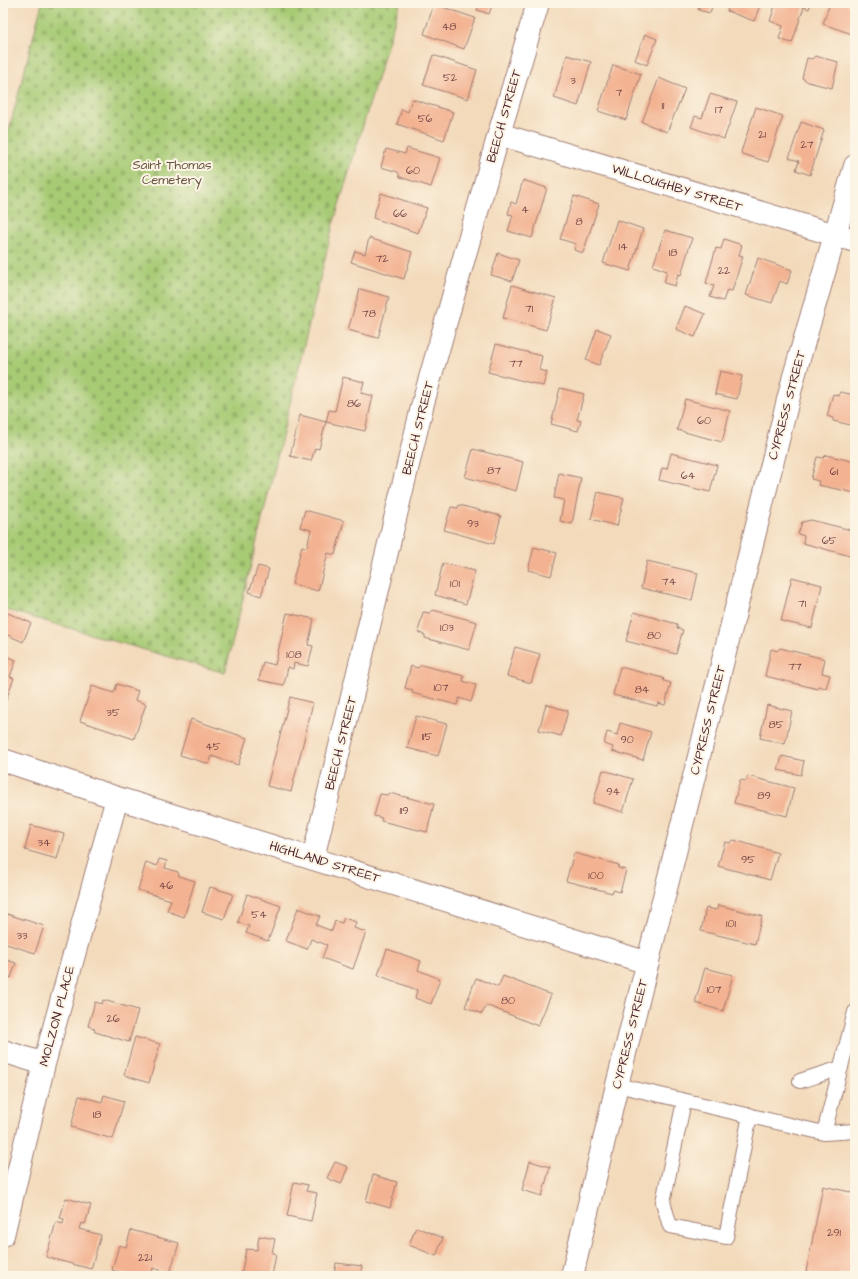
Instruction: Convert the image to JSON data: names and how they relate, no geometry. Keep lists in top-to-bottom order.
{
  "streets": {
    "street": [
      "BEECH STREET",
      "WILLOUGHBY STREET",
      "CYPRESS STREET",
      "HIGHLAND STREET",
      "MOLZON PLACE"
    ]
  },
  "crossings": [
    ["BEECH STREET", "WILLOUGHBY STREET"],
    ["BEECH STREET", "HIGHLAND STREET"],
    ["WILLOUGHBY STREET", "CYPRESS STREET"],
    ["CYPRESS STREET", "HIGHLAND STREET"],
    ["HIGHLAND STREET", "MOLZON PLACE"]
  ],
  "parks": ["Saint Thomas Cemetery"],
  "house_numbers": [
    "48",
    "52",
    "3",
    "7",
    "11",
    "17",
    "56",
    "21",
    "27",
    "60",
    "4",
    "66",
    "8",
    "14",
    "18",
    "72",
    "22",
    "71",
    "78",
    "77",
    "86",
    "60",
    "87",
    "61",
    "64",
    "93",
    "65",
    "74",
    "101",
    "71",
    "103",
    "80",
    "108",
    "77",
    "107",
    "84",
    "35",
    "85",
    "115",
    "90",
    "45",
    "94",
    "89",
    "119",
    "34",
    "95",
    "100",
    "46",
    "54",
    "101",
    "33",
    "107",
    "80",
    "26",
    "18",
    "291",
    "221"
  ]
}
